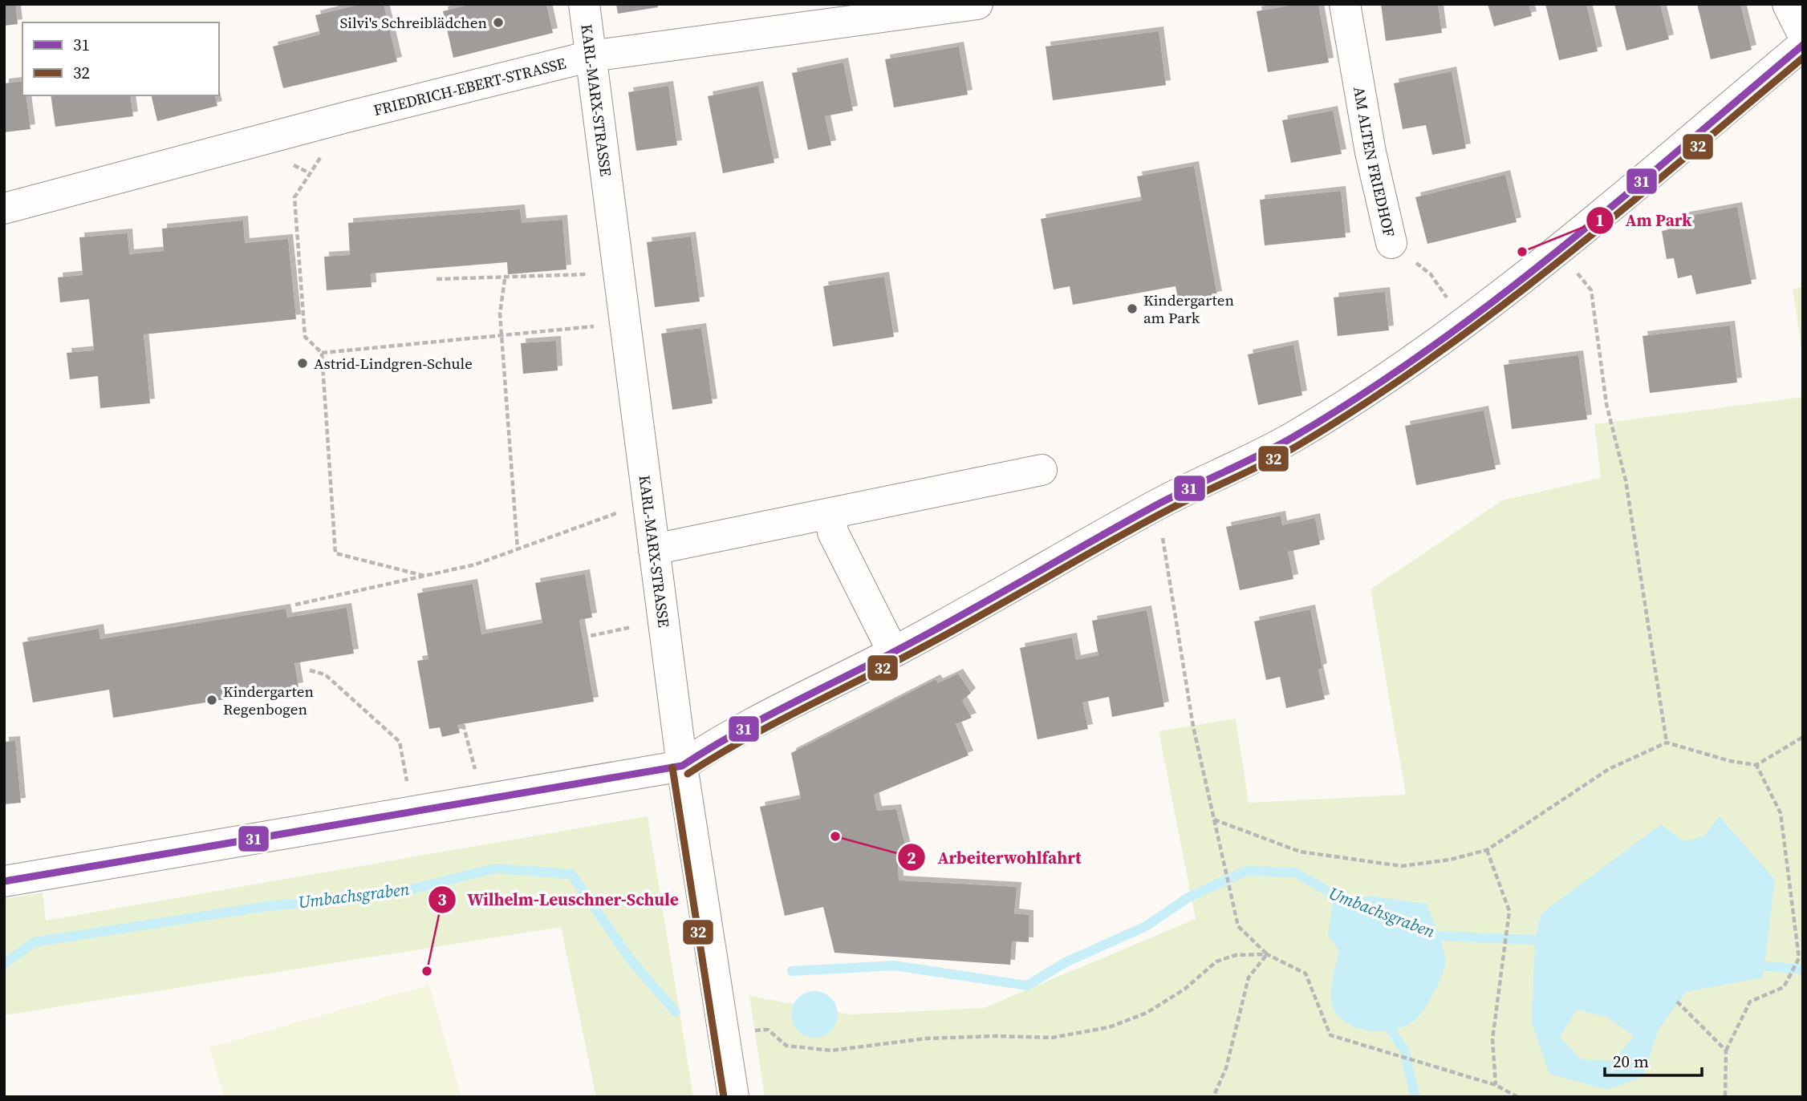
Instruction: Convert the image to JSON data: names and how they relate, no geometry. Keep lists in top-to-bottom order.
{
  "streets": {
    "street": ["FRIEDRICH-EBERT-STRASSE", "KARL-MARX-STRASSE", "AM ALTEN FRIEDHOF"]
  },
  "crossings": [
    ["FRIEDRICH-EBERT-STRASSE", "KARL-MARX-STRASSE"]
  ],
  "water": ["Umbachsgraben"],
  "places": [
    "Silvi's Schreiblädchen",
    "Am Park",
    "Kindergarten am Park",
    "Astrid-Lindgren-Schule",
    "Kindergarten Regenbogen",
    "Arbeiterwohlfahrt",
    "Wilhelm-Leuschner-Schule"
  ],
  "lines": ["transit line 31", "transit line 32"],
  "legend": ["31", "32"],
  "scale_bar": "20 m"
}
